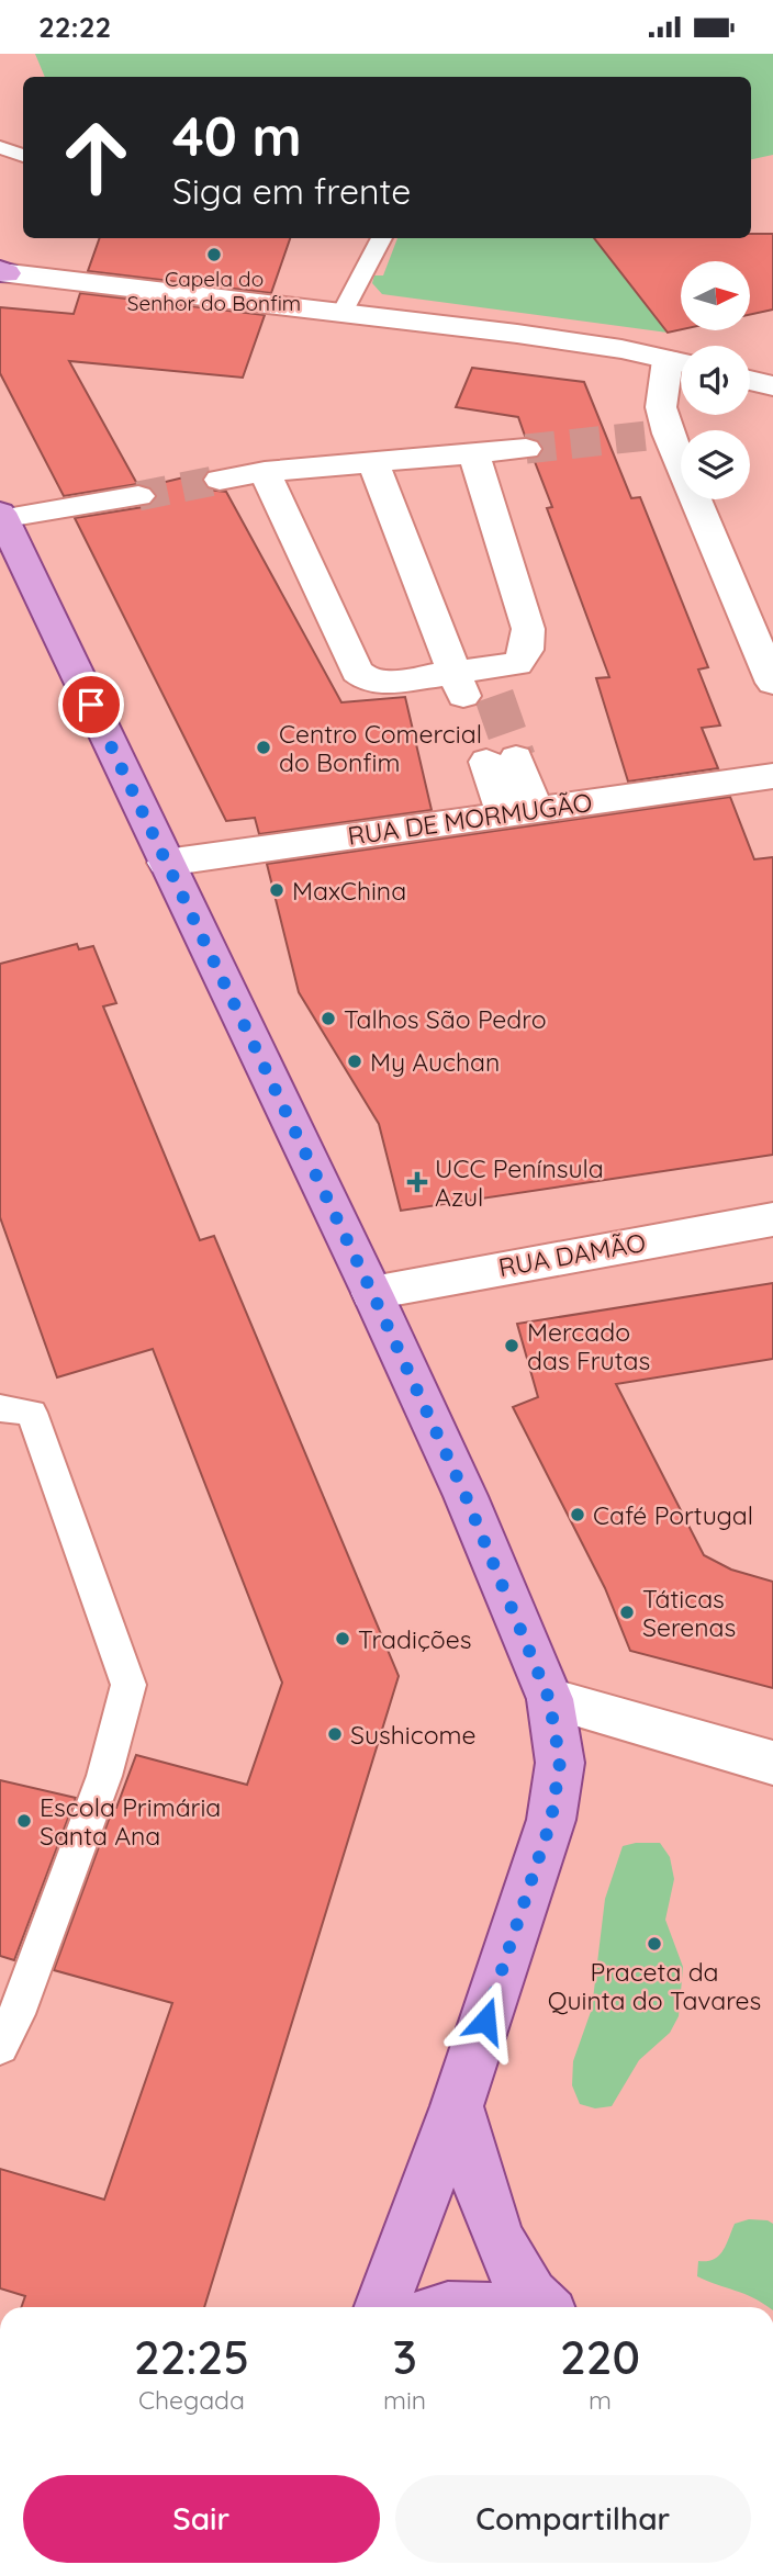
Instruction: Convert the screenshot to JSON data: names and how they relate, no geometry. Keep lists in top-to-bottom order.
{
  "streets": {
    "street": ["RUA DE MORMUGÃO", "RUA DAMÃO"]
  },
  "places": {
    "other": [
      "Capela do Senhor do Bonfim",
      "Centro Comercial do Bonfim",
      "MaxChina",
      "Talhos São Pedro",
      "My Auchan",
      "Mercado das Frutas",
      "Café Portugal",
      "Táticas Serenas",
      "Tradições",
      "Sushicome",
      "Escola Primária Santa Ana",
      "Praceta da Quinta do Tavares"
    ],
    "health": ["UCC Península Azul"]
  },
  "north": "right",
  "page": {
    "status": "22:22",
    "turn": ["40 m", "Siga em frente"],
    "eta": [
      "22:25",
      "Chegada",
      "3",
      "min",
      "220",
      "m"
    ],
    "buttons": ["Sair", "Compartilhar"]
  }
}
